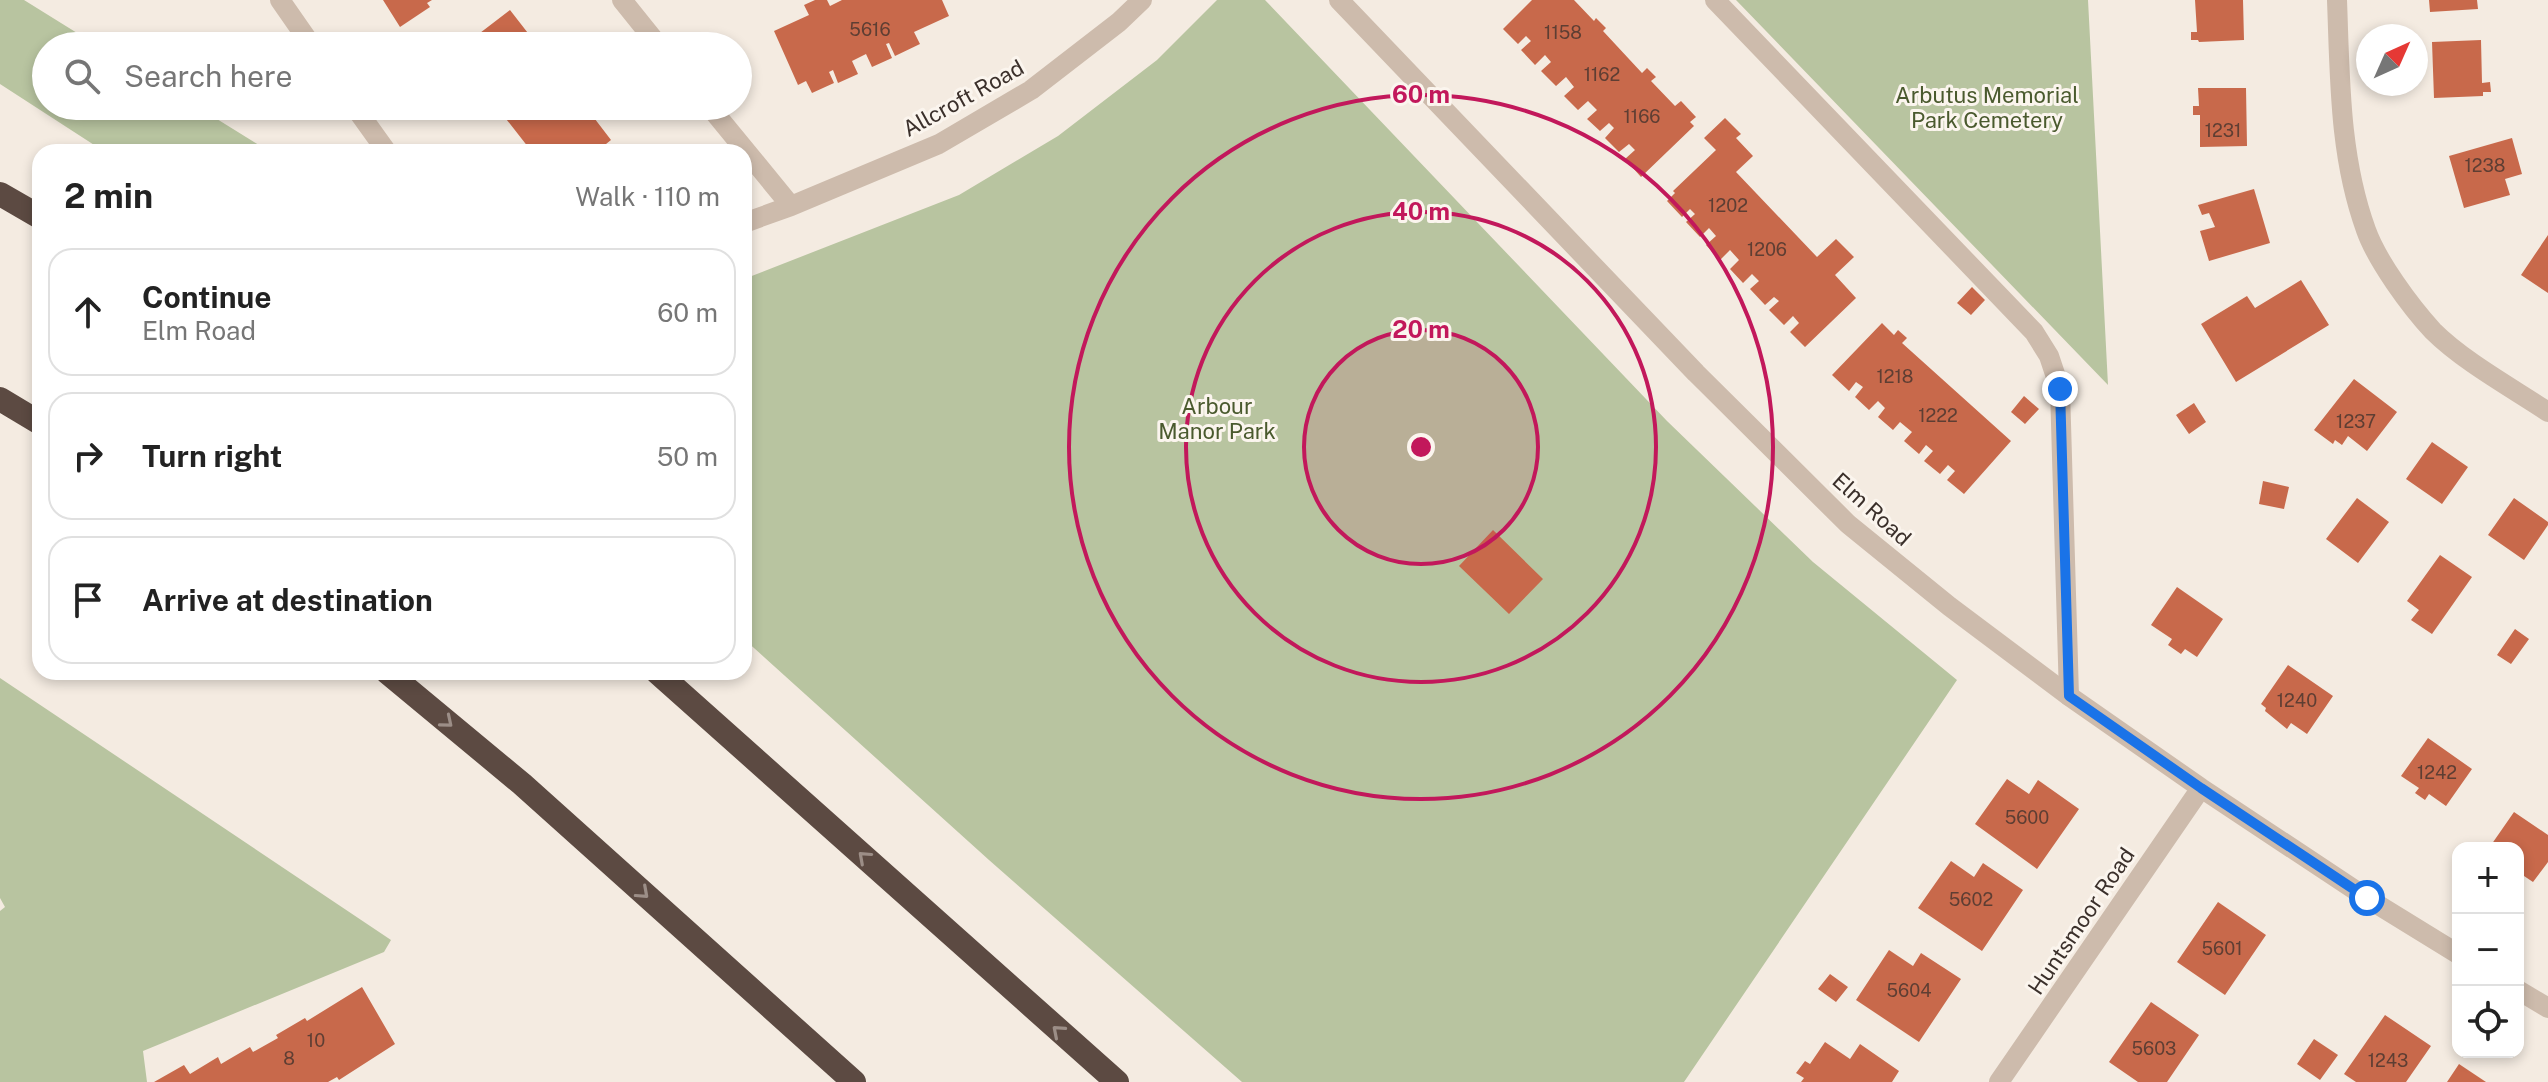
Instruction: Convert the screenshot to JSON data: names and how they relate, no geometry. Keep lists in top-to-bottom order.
{
  "streets": {
    "street": ["Allcroft Road", "Elm Road", "Huntsmoor Road"]
  },
  "crossings": [
    ["Elm Road", "Huntsmoor Road"]
  ],
  "parks": ["Arbutus Memorial Park Cemetery", "Arbour Manor Park"],
  "house_numbers": [
    "5616",
    "1158",
    "1162",
    "1166",
    "1231",
    "1238",
    "1202",
    "1206",
    "1218",
    "1222",
    "1237",
    "1240",
    "1242",
    "5600",
    "5602",
    "5601",
    "5604",
    "10",
    "5603",
    "8",
    "1243"
  ],
  "north": "top right",
  "page": {
    "search": "Search here",
    "heading": ["2 min", "Walk · 110 m"],
    "list": [
      ["Continue", "Elm Road", "60 m"],
      ["Turn right", "50 m"],
      "Arrive at destination"
    ],
    "map_buttons": ["+", "−"]
  },
  "rings": ["60 m", "40 m", "20 m"]
}
